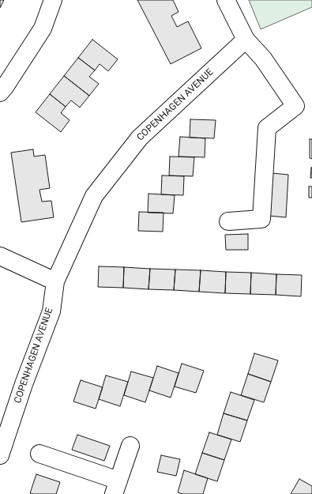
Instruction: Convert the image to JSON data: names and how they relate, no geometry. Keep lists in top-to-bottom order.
{
  "streets": {
    "street": ["COPENHAGEN AVENUE"]
  }
}
